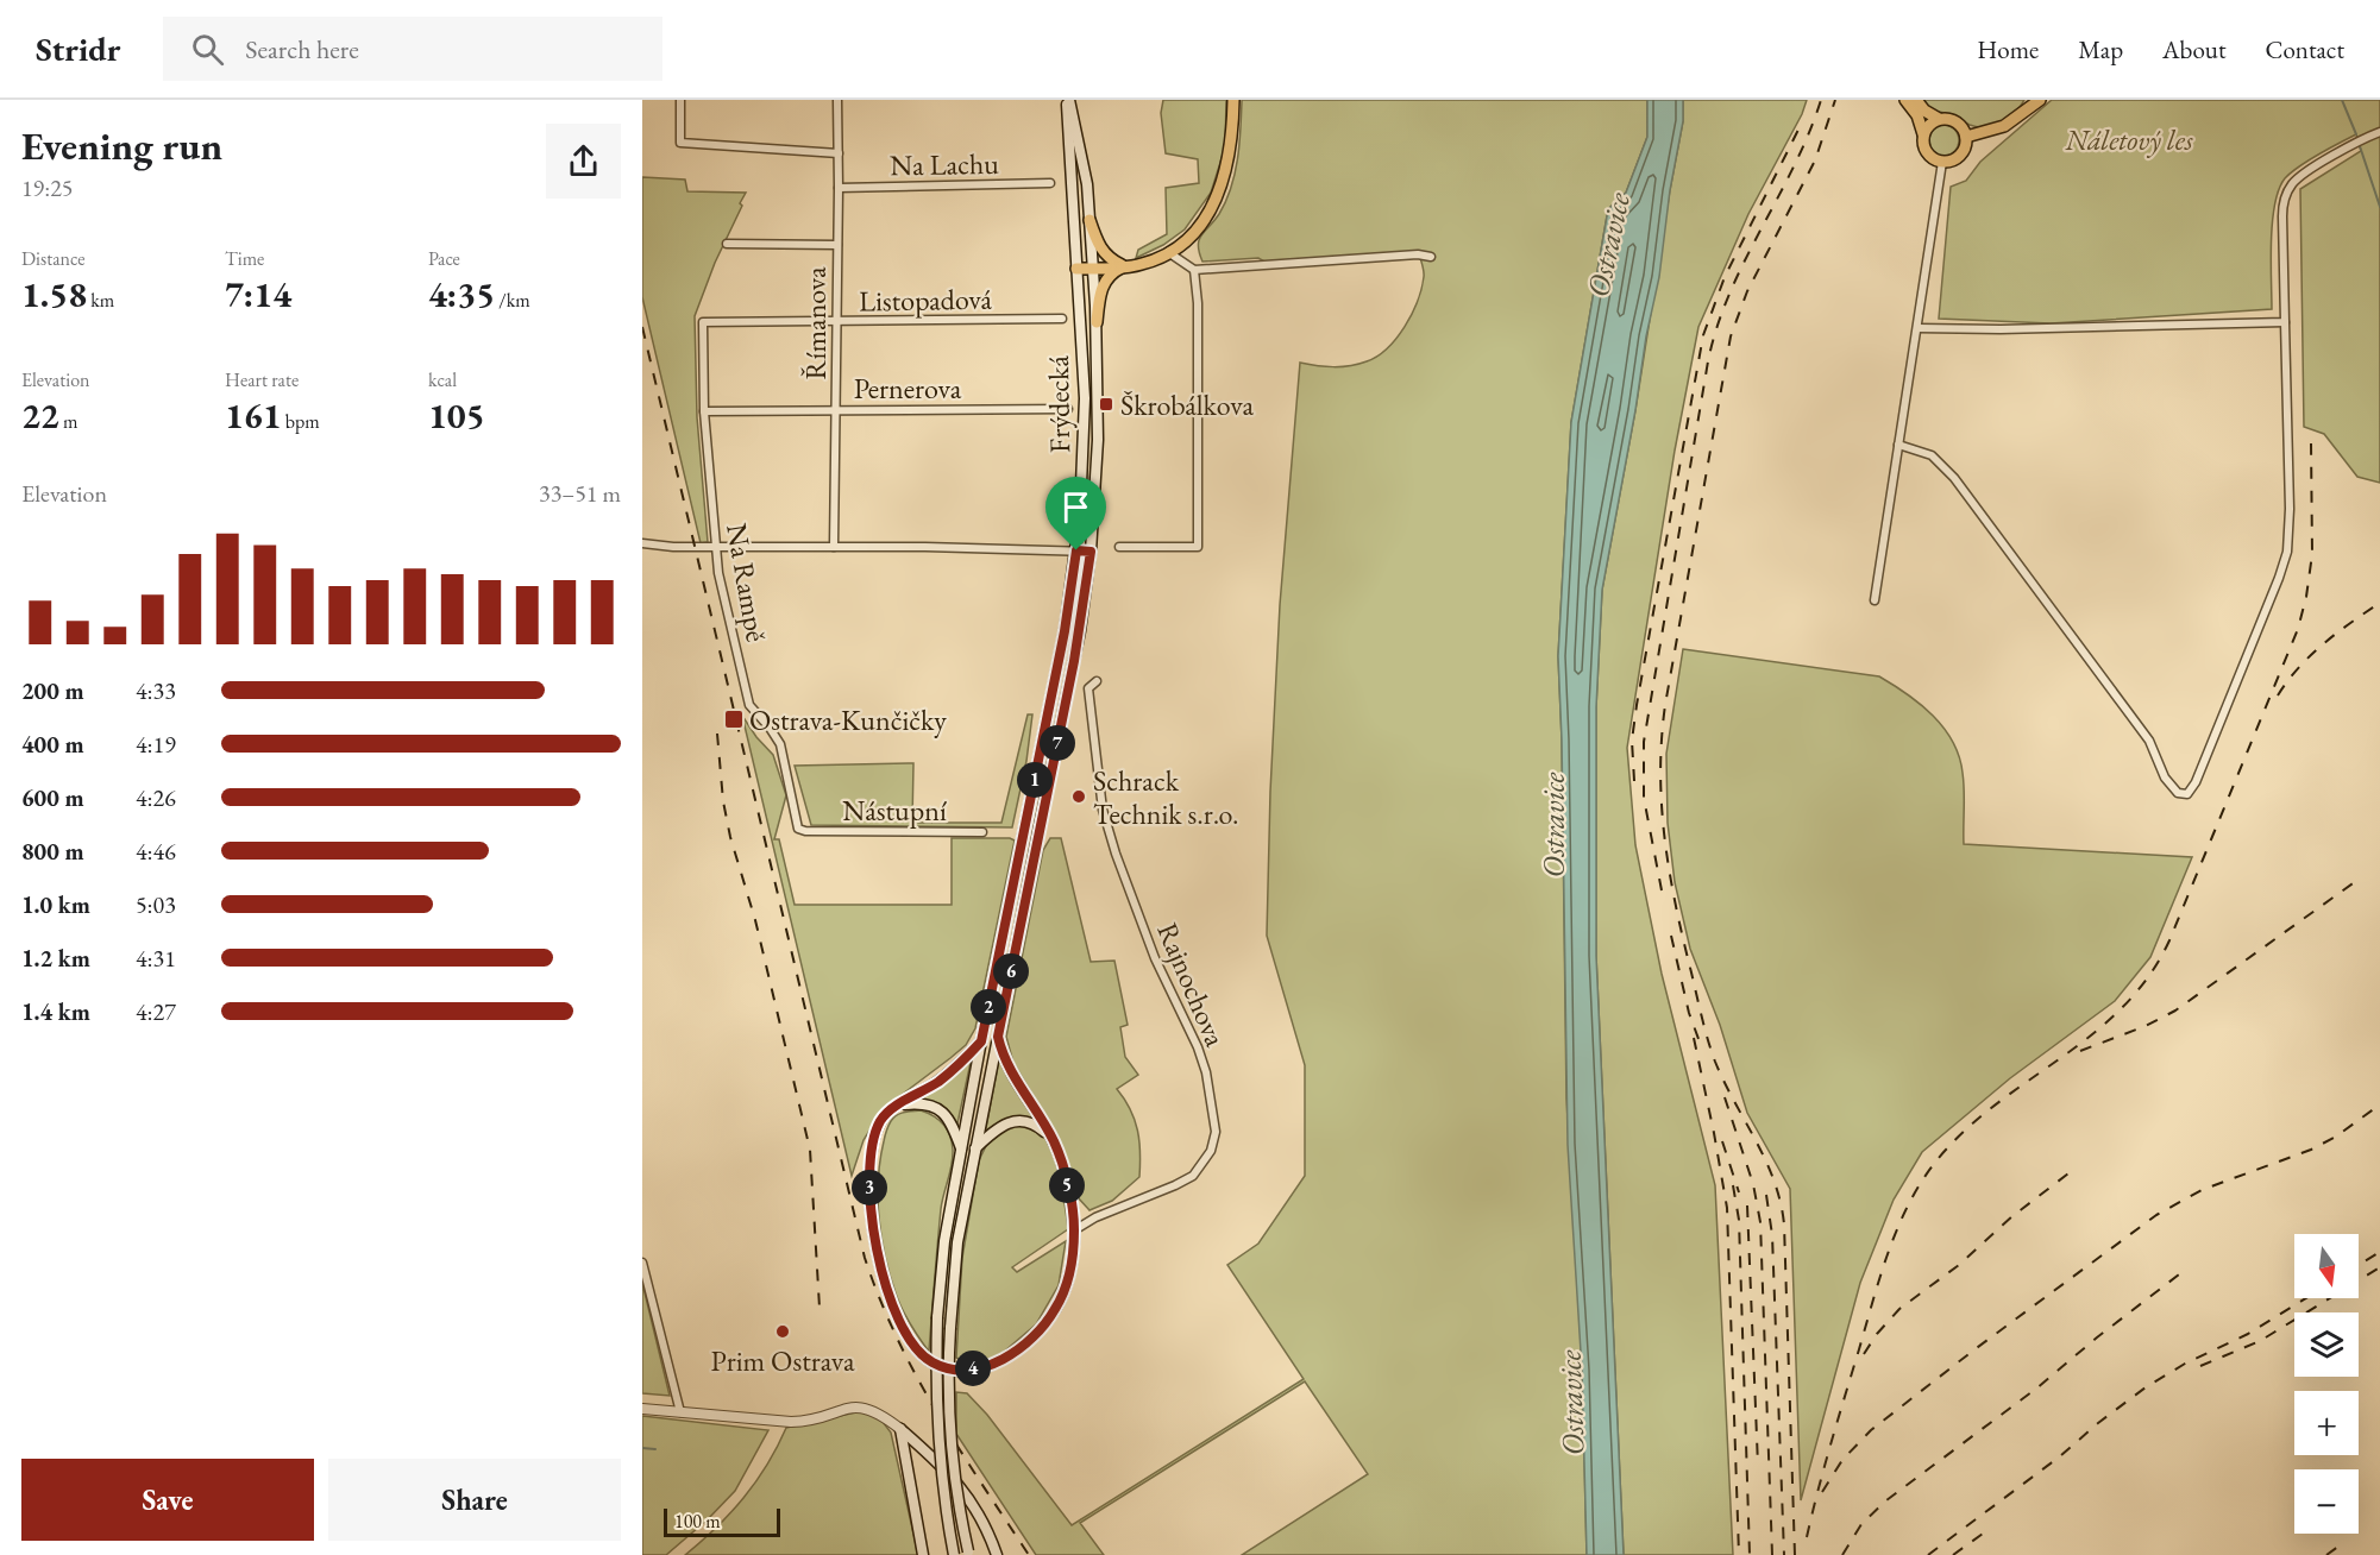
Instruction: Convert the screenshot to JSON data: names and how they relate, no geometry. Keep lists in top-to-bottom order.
{
  "streets": {
    "main road": ["Frýdecká"],
    "street": [
      "Na Lachu",
      "Listopadová",
      "Římanova",
      "Pernerova",
      "Na Rampě",
      "Nástupní",
      "Rajnochova"
    ]
  },
  "crossings": [
    ["Na Lachu", "Římanova"],
    ["Listopadová", "Římanova"],
    ["Listopadová", "Na Rampě"],
    ["Římanova", "Pernerova"],
    ["Pernerova", "Na Rampě"],
    ["Na Rampě", "Nástupní"]
  ],
  "water": ["Ostravice"],
  "parks": ["Náletový les"],
  "places": {
    "transit": ["Škrobálkova", "Ostrava-Kunčičky"],
    "other": ["Schrack Technik s.r.o.", "Prim Ostrava"]
  },
  "scale_bar": "100 m",
  "north": "bottom",
  "page": {
    "header": "Stridr",
    "search": "Search here",
    "nav": [
      "Home",
      "Map",
      "About",
      "Contact"
    ],
    "heading": ["Evening run", "19:25"],
    "stats": [
      ["Distance", "1.58 km"],
      ["Time", "7:14"],
      ["Pace", "4:35 /km"],
      ["Elevation", "22 m"],
      ["Heart rate", "161 bpm"],
      ["kcal", "105"]
    ],
    "chart": ["Elevation", "33–51 m"],
    "list": [
      {
        "name": "200 m",
        "note": "4:33"
      },
      {
        "name": "400 m",
        "note": "4:19"
      },
      {
        "name": "600 m",
        "note": "4:26"
      },
      {
        "name": "800 m",
        "note": "4:46"
      },
      {
        "name": "1.0 km",
        "note": "5:03"
      },
      {
        "name": "1.2 km",
        "note": "4:31"
      },
      {
        "name": "1.4 km",
        "note": "4:27"
      }
    ],
    "pins": [
      "7",
      "1",
      "6",
      "2",
      "5",
      "3",
      "4"
    ],
    "map_buttons": ["+", "−"],
    "buttons": ["Save", "Share"],
    "scale": "100 m"
  }
}
